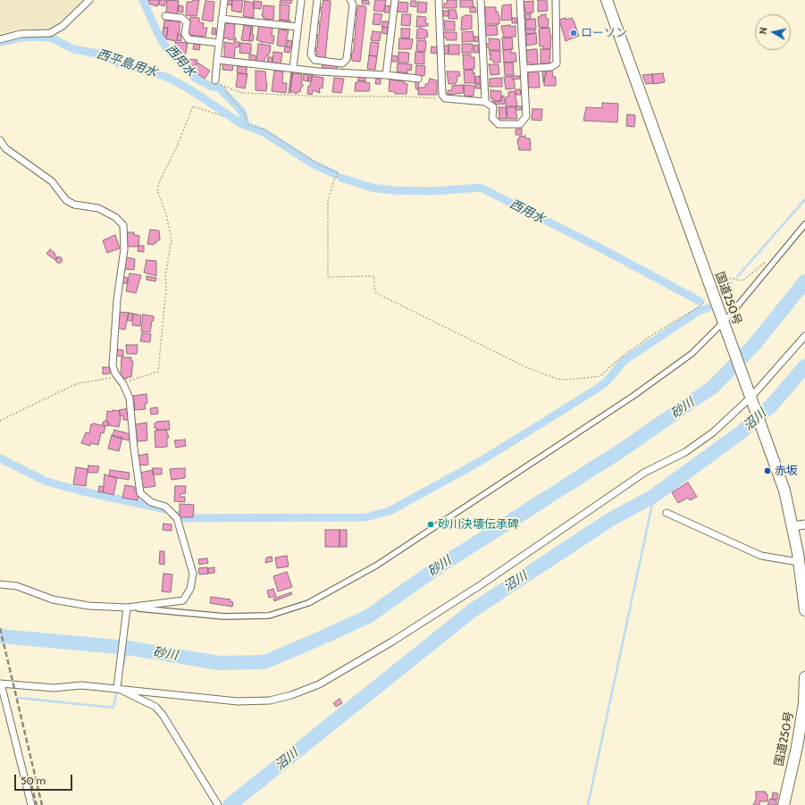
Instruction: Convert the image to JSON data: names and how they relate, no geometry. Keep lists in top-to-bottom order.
{
  "streets": {
    "highway": ["国道250号"]
  },
  "water": [
    "西用水",
    "西平島用水",
    "砂川",
    "沼川"
  ],
  "places": ["ローソン", "赤坂", "砂川決壊伝承碑"],
  "scale_bar": "50 m",
  "north": "left"
}
